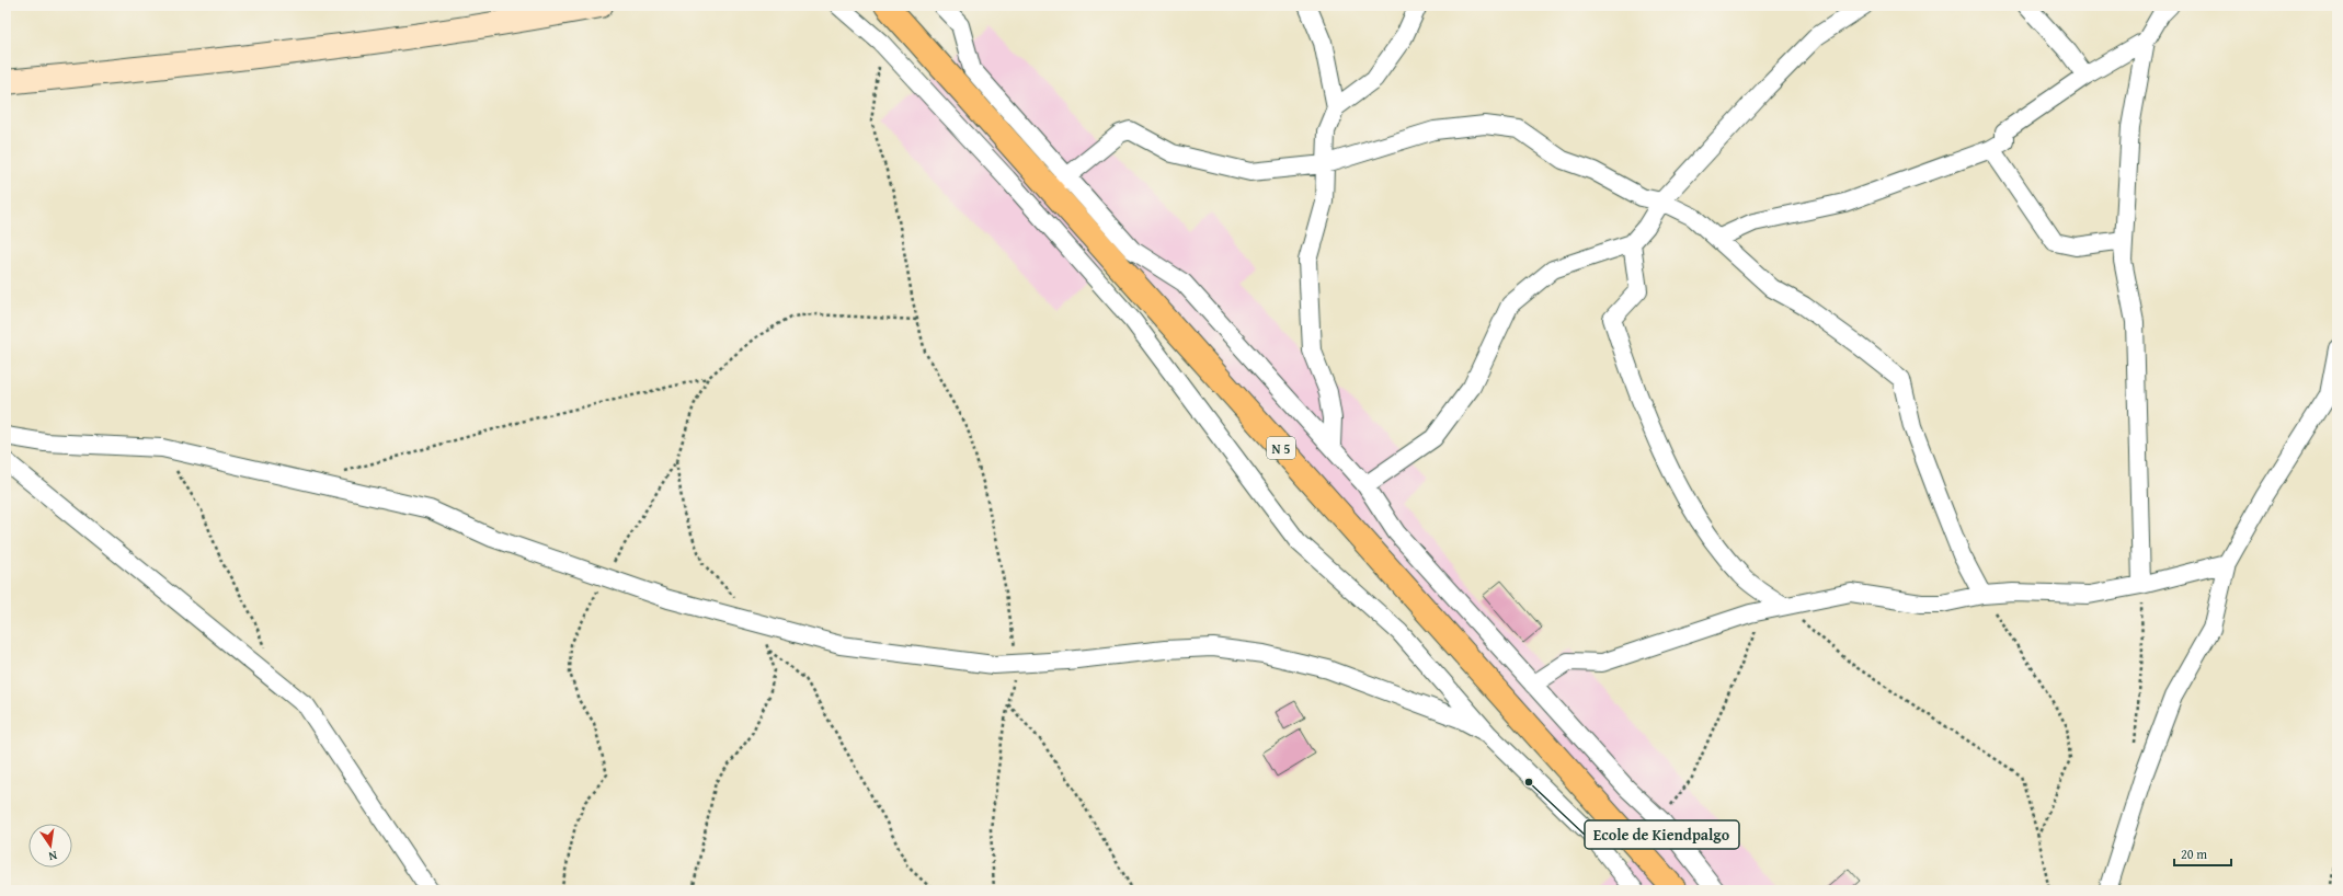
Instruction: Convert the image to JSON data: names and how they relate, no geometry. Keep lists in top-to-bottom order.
{
  "streets": {
    "highway": ["N 5"]
  },
  "places": ["Ecole de Kiendpalgo"],
  "scale_bar": "20 m",
  "north": "bottom"
}
